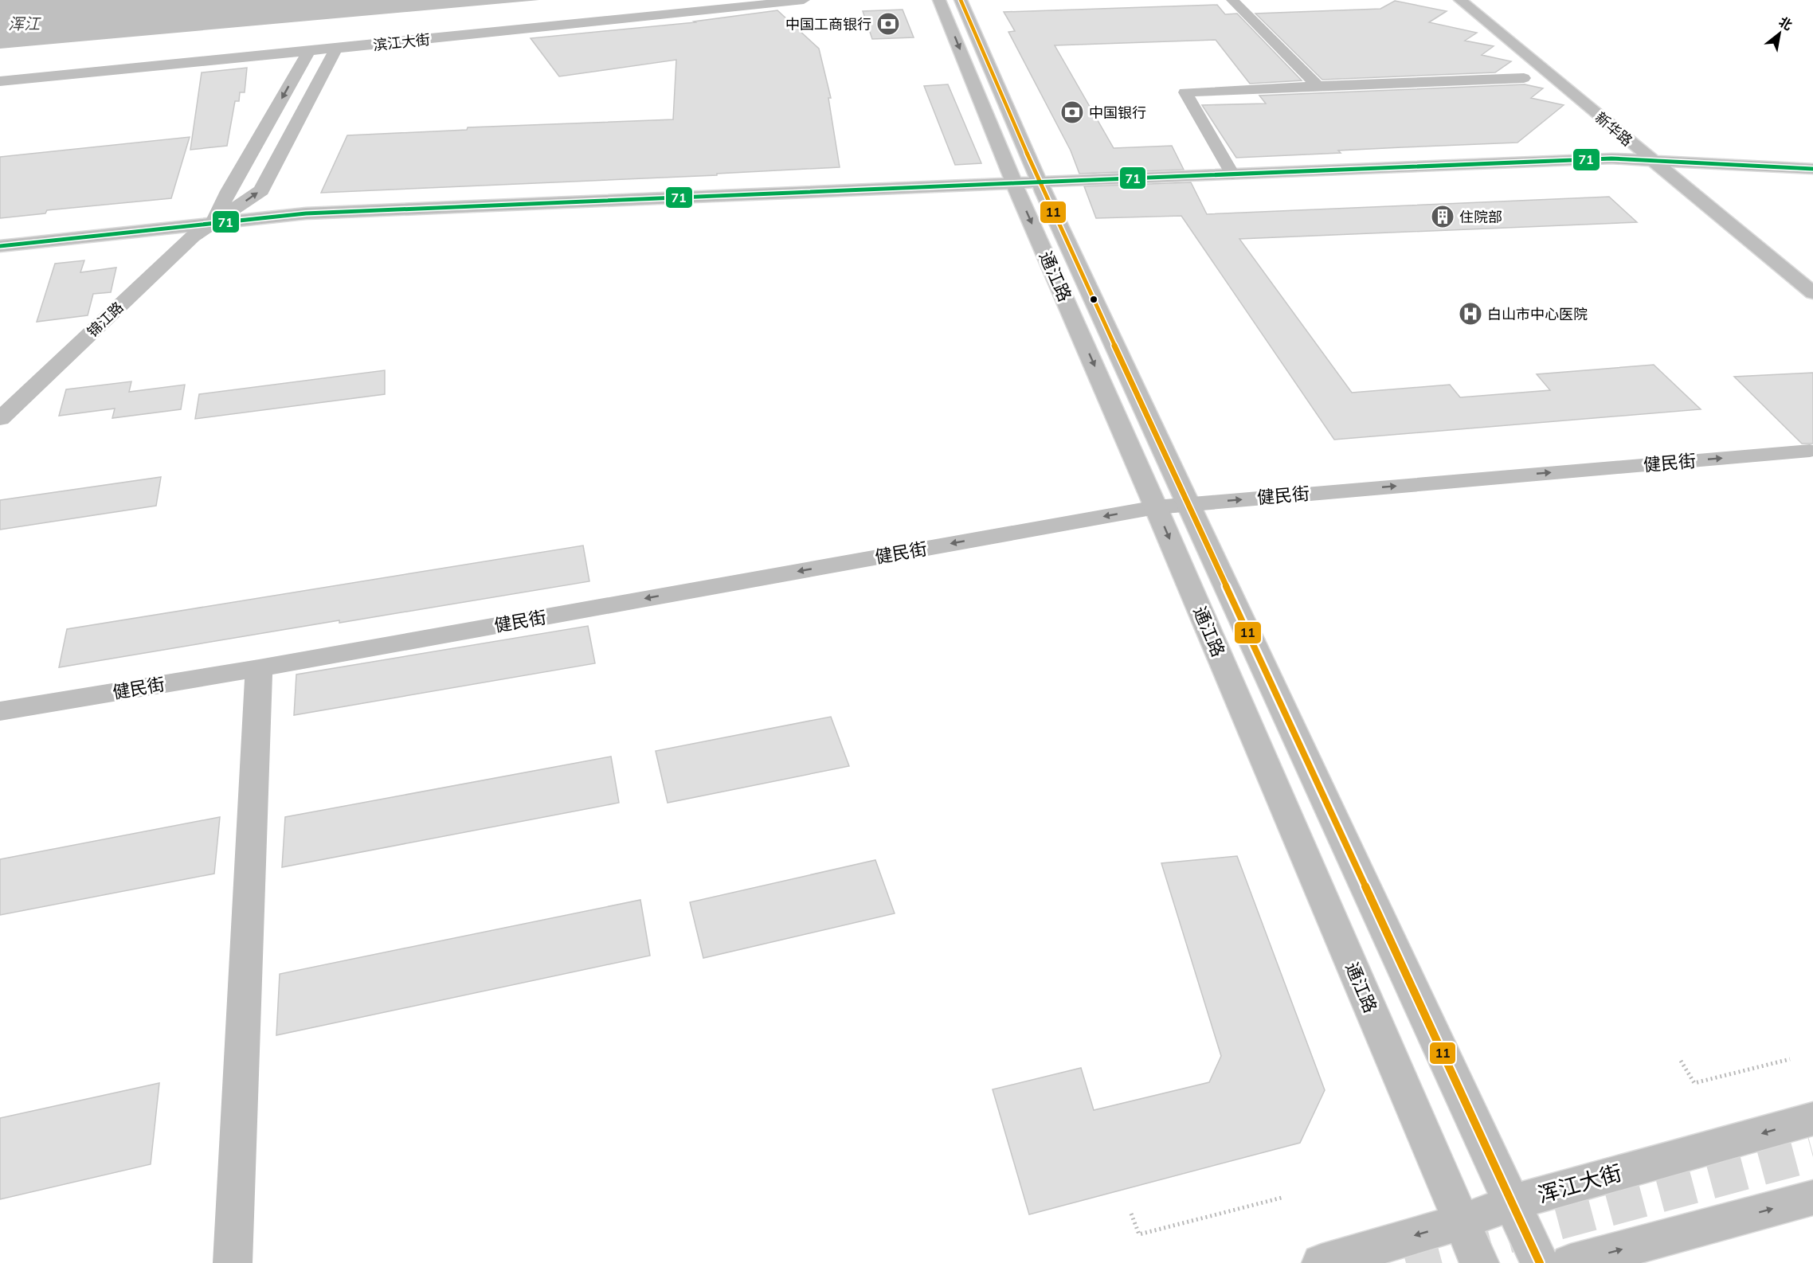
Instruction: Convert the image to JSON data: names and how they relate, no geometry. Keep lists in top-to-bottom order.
{
  "streets": {
    "main road": [
      "滨江大街",
      "新华路",
      "通江路",
      "锦江路",
      "健民街",
      "浑江大街"
    ]
  },
  "crossings": [
    ["滨江大街", "锦江路"],
    ["通江路", "健民街"],
    ["通江路", "浑江大街"]
  ],
  "water": ["浑江"],
  "places": {
    "bank": ["中国工商银行", "中国银行"],
    "building": ["住院部"],
    "hospital": ["白山市中心医院"]
  },
  "lines": ["transit line 11", "transit line 71"],
  "north": "top right"
}
